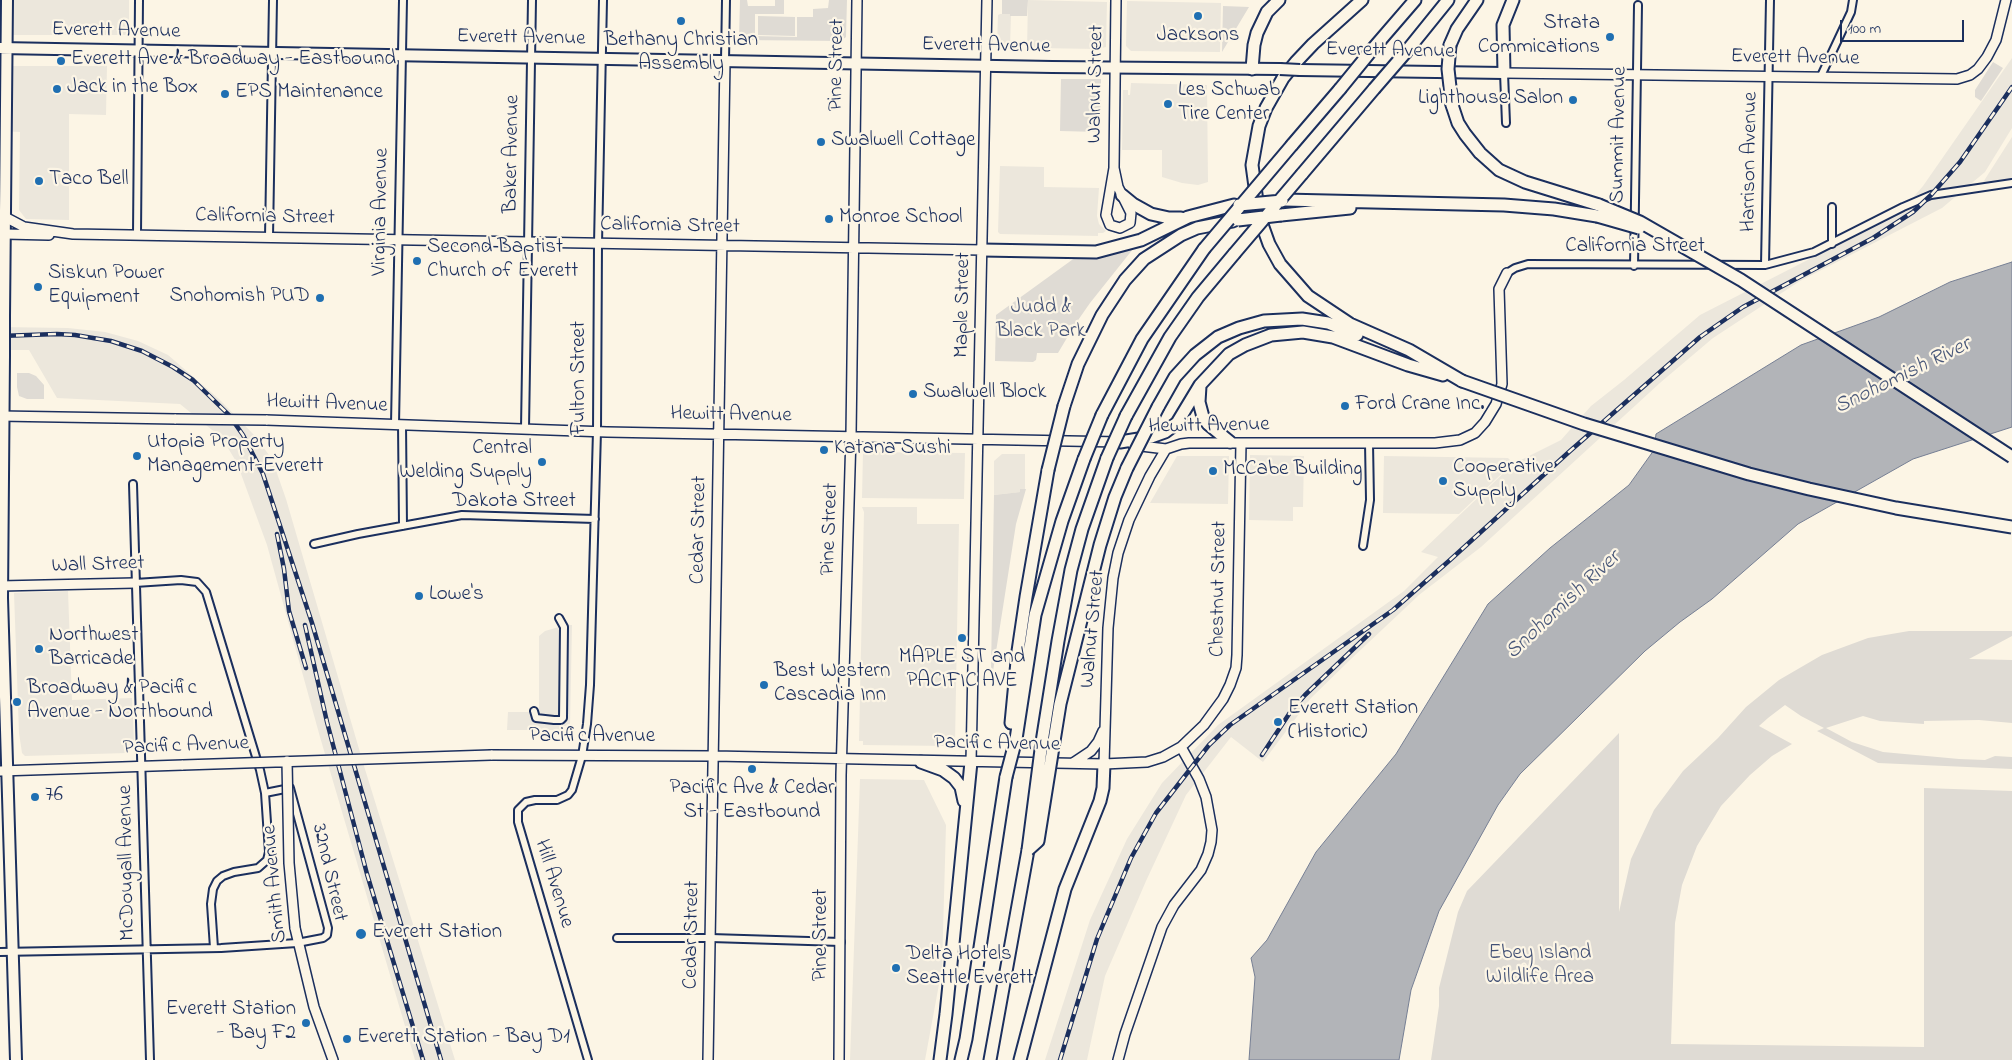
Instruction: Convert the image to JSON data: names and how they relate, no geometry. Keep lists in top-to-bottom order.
{
  "streets": {
    "main road": ["Everett Avenue"],
    "street": [
      "Pine Street",
      "Walnut Street",
      "Summit Avenue",
      "Baker Avenue",
      "Harrison Avenue",
      "Virginia Avenue",
      "California Street",
      "Maple Street",
      "Fulton Street",
      "Hewitt Avenue",
      "Dakota Street",
      "Cedar Street",
      "Wall Street",
      "Chestnut Street",
      "Pacific Avenue",
      "McDougall Avenue",
      "32nd Street",
      "Smith Avenue",
      "Hill Avenue"
    ]
  },
  "crossings": [
    ["Everett Avenue", "Pine Street"],
    ["Everett Avenue", "Walnut Street"],
    ["Everett Avenue", "Summit Avenue"],
    ["Everett Avenue", "Baker Avenue"],
    ["Everett Avenue", "Harrison Avenue"],
    ["Everett Avenue", "Virginia Avenue"],
    ["Everett Avenue", "Maple Street"],
    ["Everett Avenue", "Fulton Street"],
    ["Everett Avenue", "Cedar Street"],
    ["Pine Street", "California Street"],
    ["Pine Street", "Hewitt Avenue"],
    ["Pine Street", "Pacific Avenue"],
    ["Walnut Street", "Hewitt Avenue"],
    ["Walnut Street", "Pacific Avenue"],
    ["Summit Avenue", "California Street"],
    ["Baker Avenue", "California Street"],
    ["Baker Avenue", "Hewitt Avenue"],
    ["Harrison Avenue", "California Street"],
    ["Virginia Avenue", "California Street"],
    ["Virginia Avenue", "Hewitt Avenue"],
    ["California Street", "Maple Street"],
    ["California Street", "Fulton Street"],
    ["California Street", "Hewitt Avenue"],
    ["California Street", "Cedar Street"],
    ["Maple Street", "Hewitt Avenue"],
    ["Maple Street", "Pacific Avenue"],
    ["Fulton Street", "Hewitt Avenue"],
    ["Fulton Street", "Dakota Street"],
    ["Fulton Street", "Pacific Avenue"],
    ["Fulton Street", "Hill Avenue"],
    ["Hewitt Avenue", "Cedar Street"],
    ["Hewitt Avenue", "Chestnut Street"],
    ["Cedar Street", "Pacific Avenue"],
    ["Wall Street", "McDougall Avenue"],
    ["Wall Street", "32nd Street"],
    ["Chestnut Street", "Pacific Avenue"],
    ["Pacific Avenue", "McDougall Avenue"],
    ["Pacific Avenue", "Smith Avenue"],
    ["Pacific Avenue", "Hill Avenue"],
    ["McDougall Avenue", "32nd Street"],
    ["32nd Street", "Smith Avenue"]
  ],
  "water": ["Snohomish River"],
  "parks": ["Judd & Black Park", "Ebey Island Wildlife Area"],
  "places": [
    "Jacksons",
    "Bethany Christian Assembly",
    "Strata Commications",
    "Everett Ave & Broadway - Eastbound",
    "Jack in the Box",
    "EPS Maintenance",
    "Lighthouse Salon",
    "Les Schwab Tire Center",
    "Swalwell Cottage",
    "Taco Bell",
    "Monroe School",
    "Second Baptist Church of Everett",
    "Siskun Power Equipment",
    "Snohomish PUD",
    "Swalwell Block",
    "Ford Crane Inc.",
    "Katana Sushi",
    "Utopia Property Management-Everett",
    "Central Welding Supply",
    "McCabe Building",
    "Cooperative Supply",
    "Lowe's",
    "MAPLE ST and PACIFIC AVE",
    "Northwest Barricade",
    "Best Western Cascadia Inn",
    "Broadway & Pacific Avenue - Northbound",
    "Everett Station (Historic)",
    "Pacific Ave & Cedar St - Eastbound",
    "76",
    "Everett Station",
    "Delta Hotels Seattle Everett",
    "Everett Station - Bay F2",
    "Everett Station - Bay D1"
  ],
  "scale_bar": "100 m"
}
